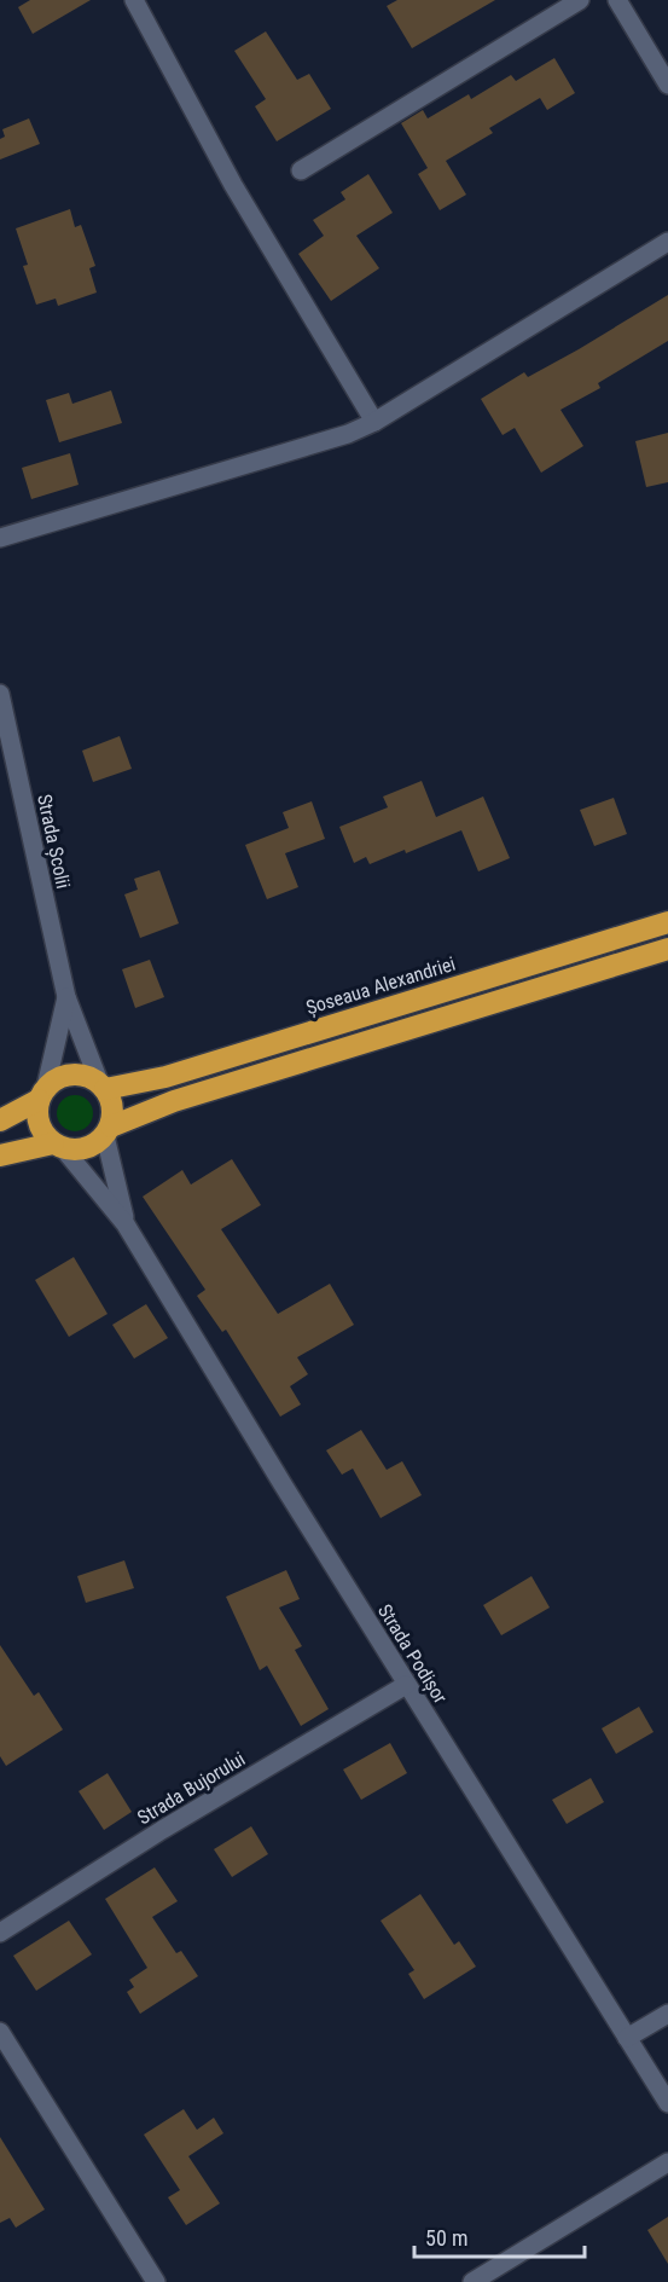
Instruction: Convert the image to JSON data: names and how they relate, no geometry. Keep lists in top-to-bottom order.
{
  "streets": {
    "highway": ["Șoseaua Alexandriei"],
    "street": ["Strada Școlii", "Strada Podișor", "Strada Bujorului"]
  },
  "crossings": [
    ["Strada Școlii", "Șoseaua Alexandriei"],
    ["Strada Școlii", "Strada Podișor"],
    ["Șoseaua Alexandriei", "Strada Podișor"],
    ["Strada Podișor", "Strada Bujorului"]
  ],
  "scale_bar": "50 m"
}
